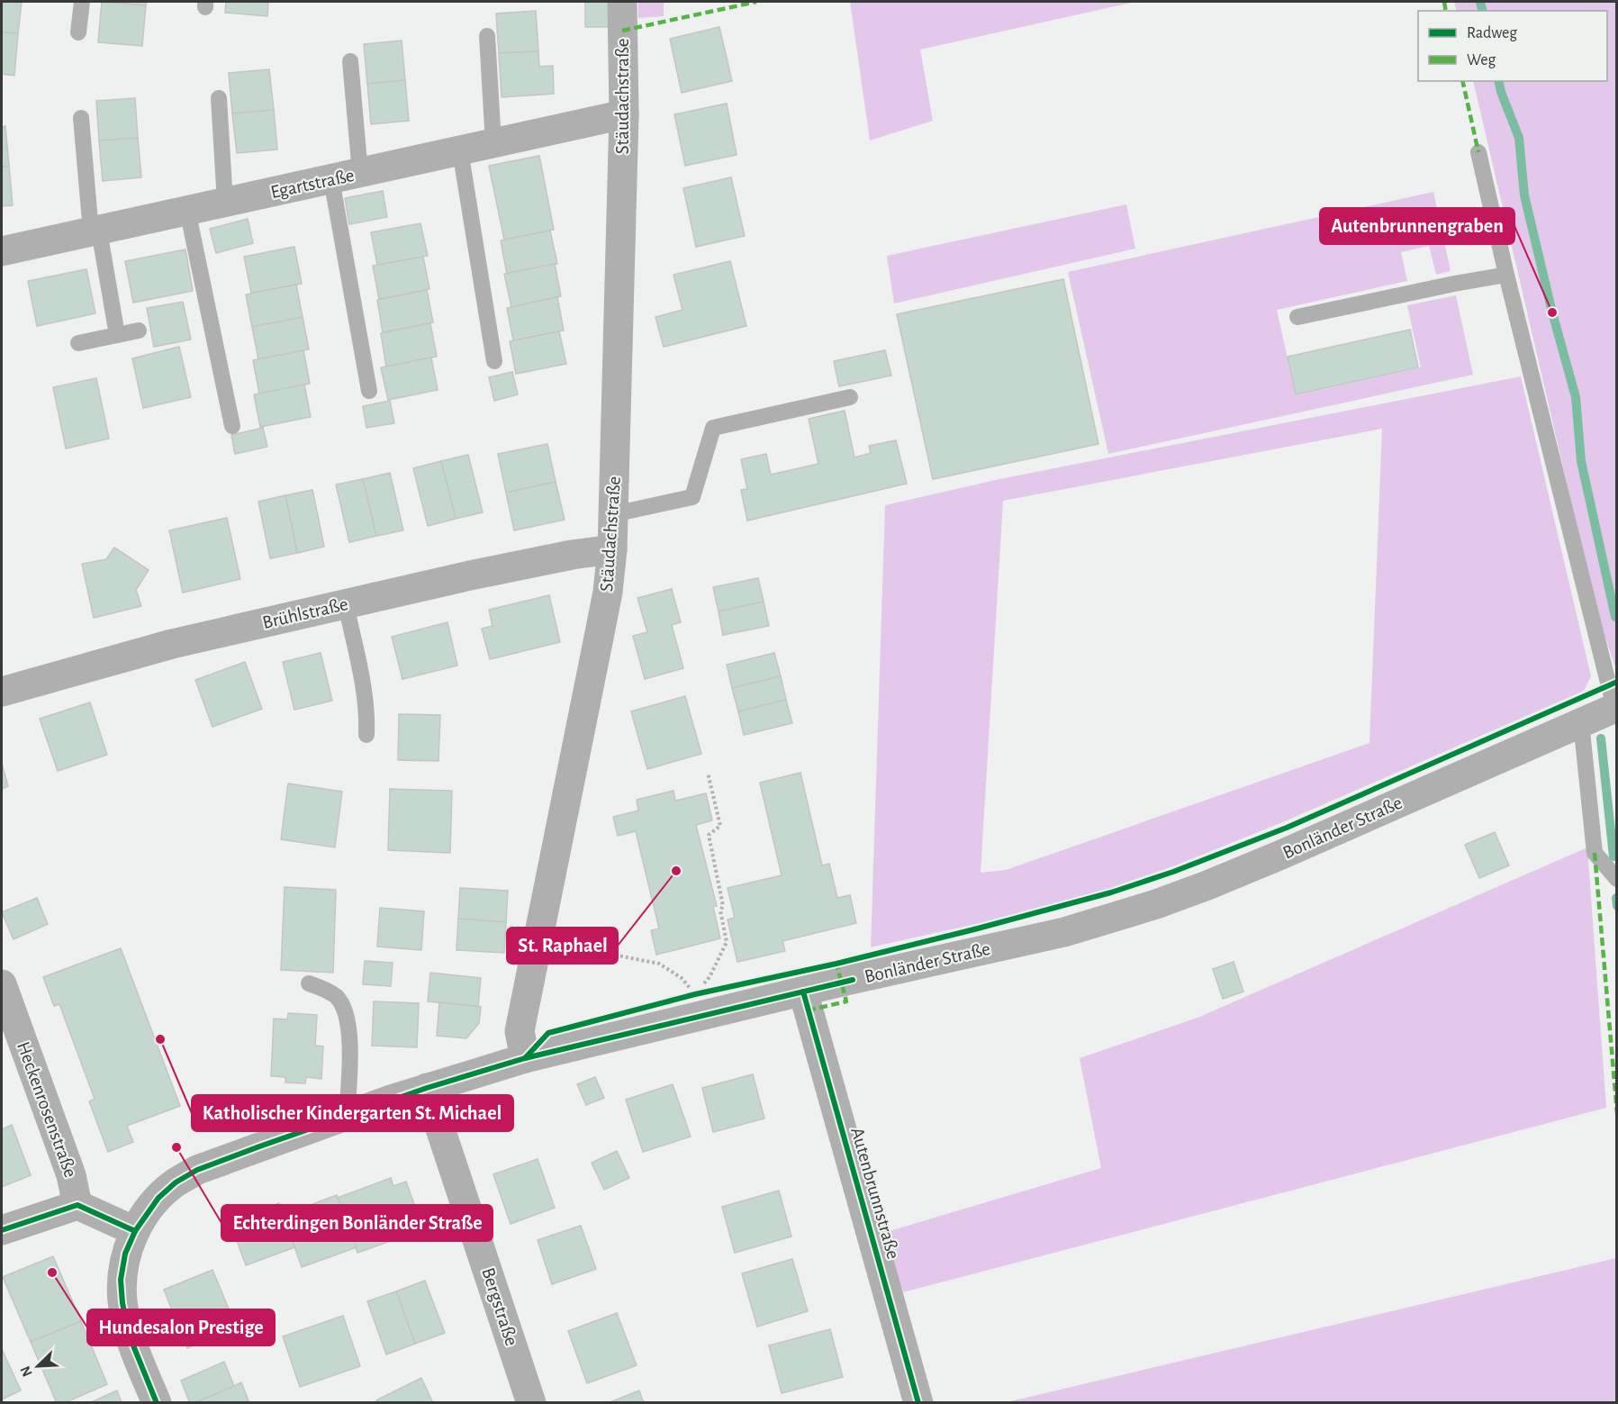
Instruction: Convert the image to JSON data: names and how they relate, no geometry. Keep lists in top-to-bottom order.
{
  "streets": {
    "street": [
      "Stäudachstraße",
      "Egartstraße",
      "Brühlstraße",
      "Bonländer Straße",
      "Heckenrosenstraße",
      "Autenbrunnstraße",
      "Bergstraße"
    ]
  },
  "crossings": [
    ["Stäudachstraße", "Egartstraße"],
    ["Stäudachstraße", "Brühlstraße"],
    ["Stäudachstraße", "Bonländer Straße"],
    ["Bonländer Straße", "Autenbrunnstraße"],
    ["Bonländer Straße", "Bergstraße"]
  ],
  "places": [
    "Autenbrunnengraben",
    "St. Raphael",
    "Katholischer Kindergarten St. Michael",
    "Echterdingen Bonländer Straße",
    "Hundesalon Prestige"
  ],
  "legend": ["Radweg", "Weg"],
  "north": "bottom left"
}
